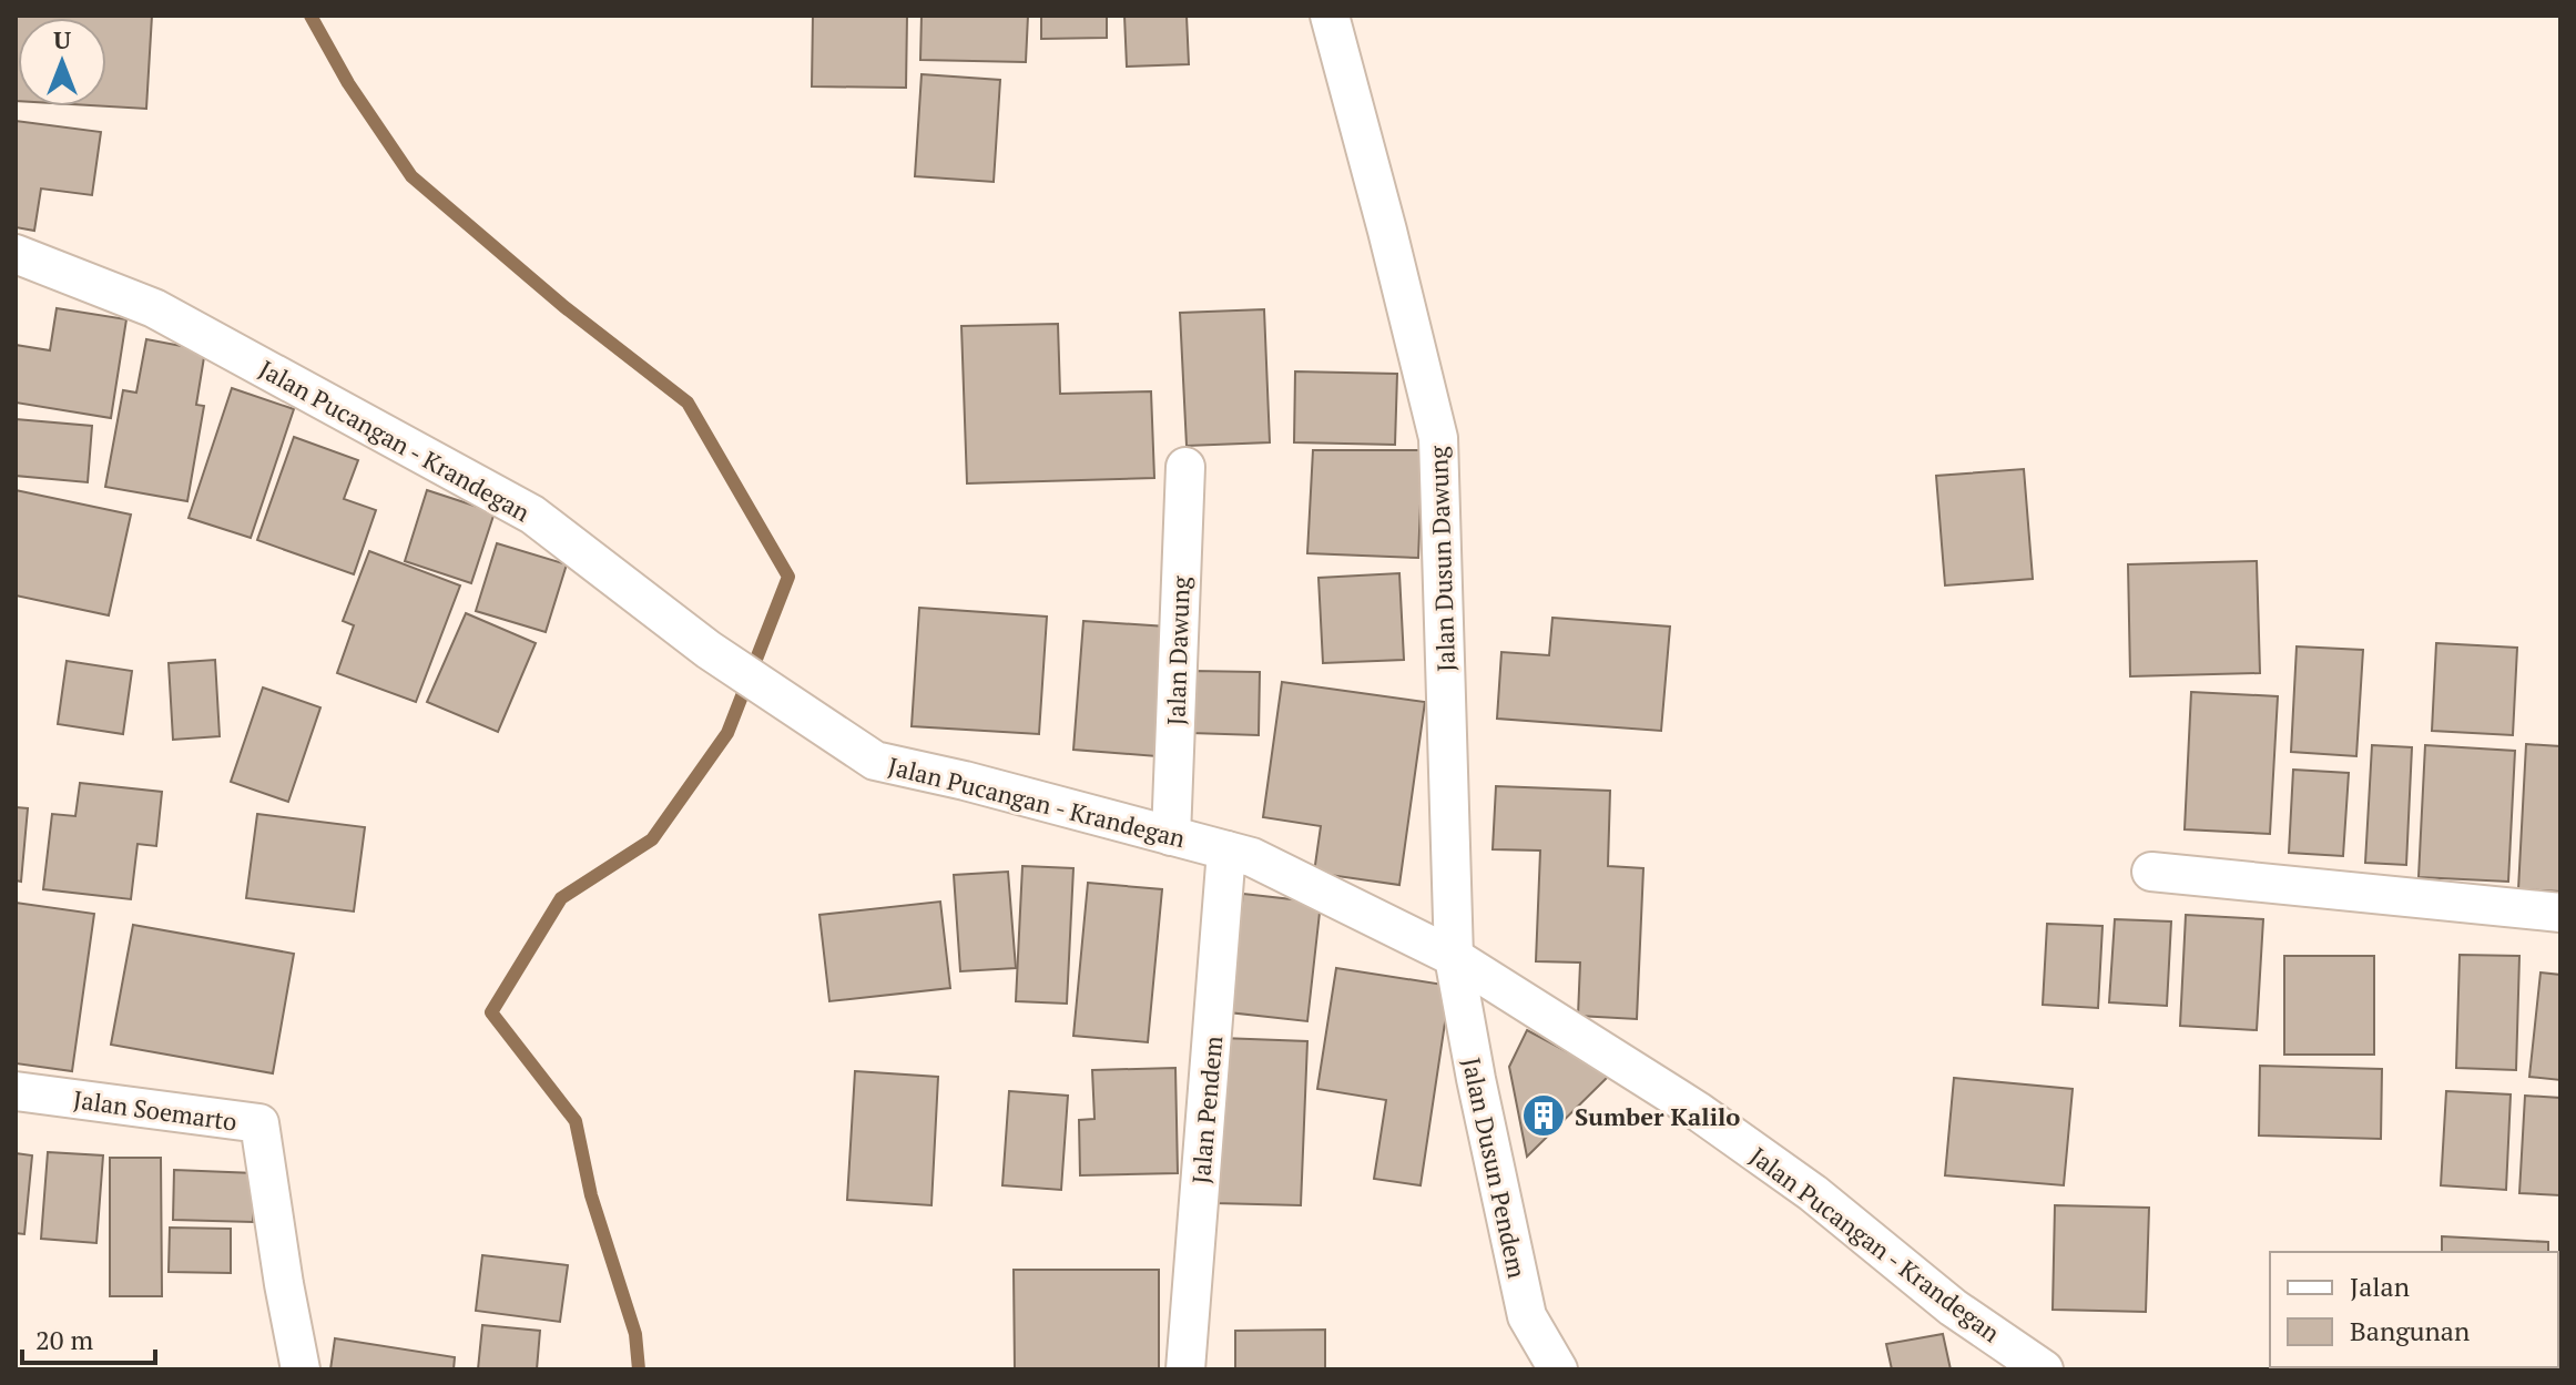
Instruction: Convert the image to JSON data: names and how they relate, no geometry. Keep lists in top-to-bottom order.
{
  "streets": {
    "street": [
      "Jalan Pucangan - Krandegan",
      "Jalan Dusun Dawung",
      "Jalan Dawung",
      "Jalan Soemarto",
      "Jalan Pendem",
      "Jalan Dusun Pendem"
    ]
  },
  "crossings": [
    ["Jalan Pucangan - Krandegan", "Jalan Dusun Dawung"],
    ["Jalan Pucangan - Krandegan", "Jalan Dawung"],
    ["Jalan Pucangan - Krandegan", "Jalan Pendem"],
    ["Jalan Pucangan - Krandegan", "Jalan Dusun Pendem"],
    ["Jalan Dusun Dawung", "Jalan Dusun Pendem"]
  ],
  "places": {
    "building": ["Sumber Kalilo"]
  },
  "legend": ["Jalan", "Bangunan"],
  "scale_bar": "20 m",
  "north": "top"
}
